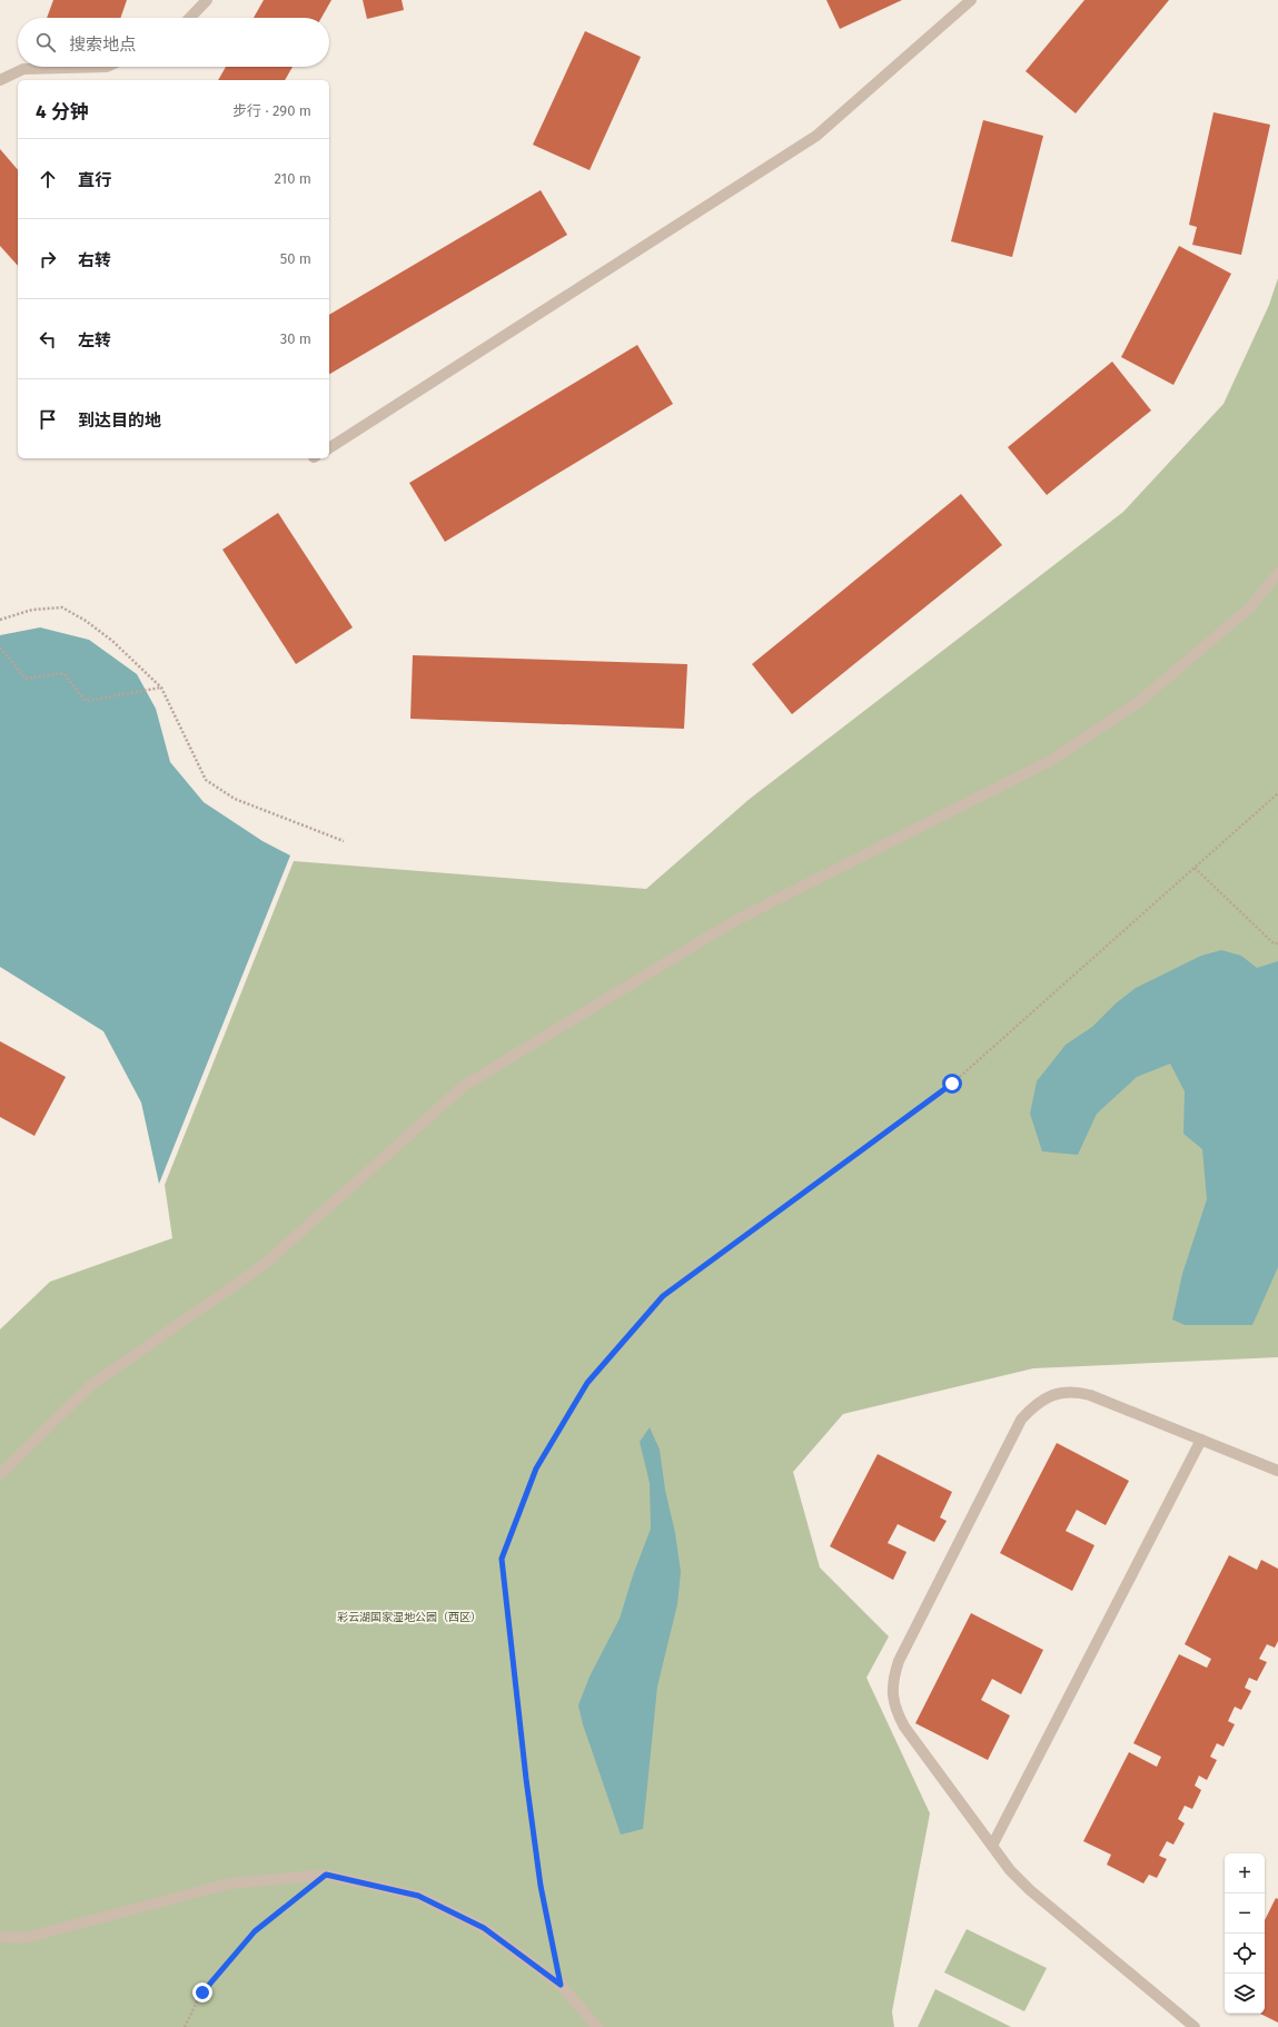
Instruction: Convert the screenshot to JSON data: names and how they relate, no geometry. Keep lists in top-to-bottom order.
{
  "parks": ["彩云湖国家湿地公园（西区）"],
  "page": {
    "search": "搜索地点",
    "heading": ["4 分钟", "步行 · 290 m"],
    "list": [
      ["直行", "210 m"],
      ["右转", "50 m"],
      ["左转", "30 m"],
      "到达目的地"
    ],
    "map_buttons": ["+", "−"]
  }
}
